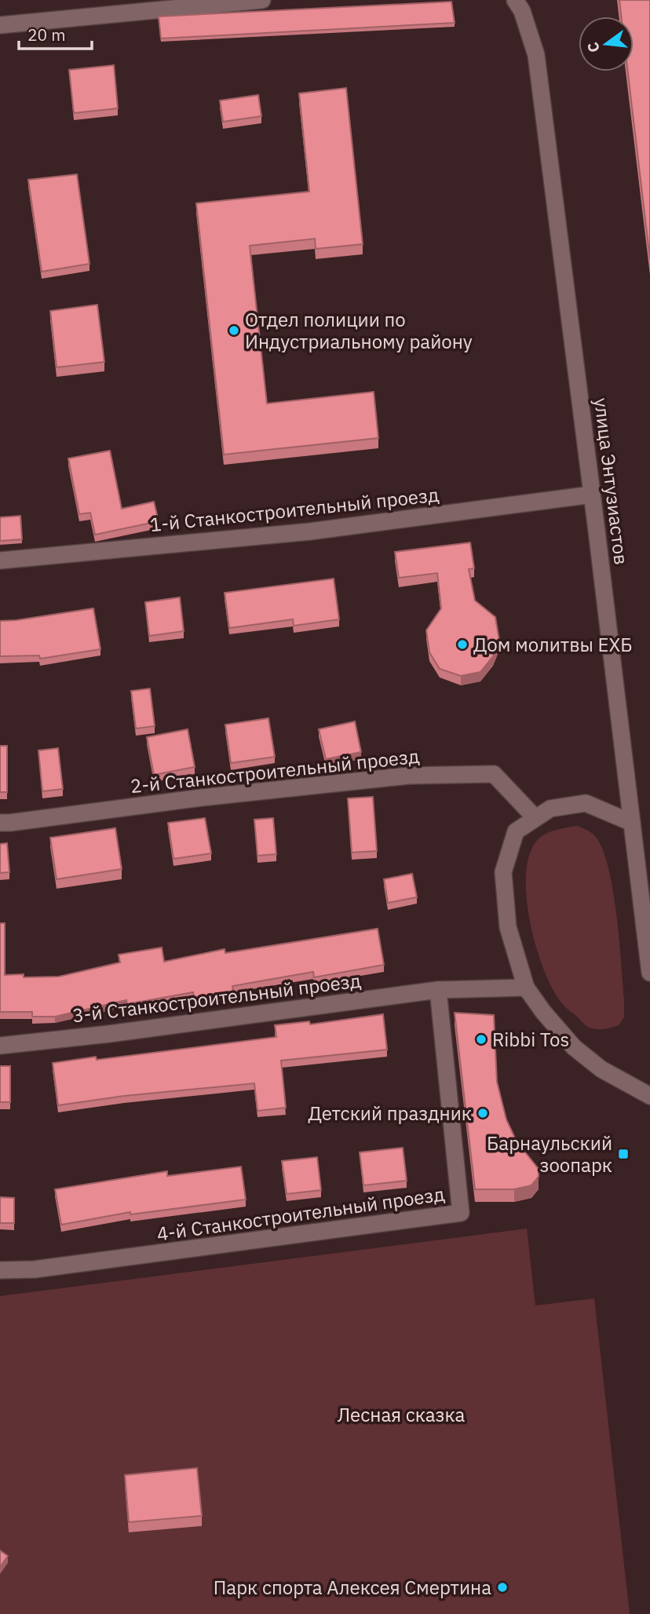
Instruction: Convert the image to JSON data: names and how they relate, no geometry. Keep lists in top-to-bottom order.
{
  "streets": {
    "street": [
      "улица Энтузиастов",
      "1-й Станкостроительный проезд",
      "2-й Станкостроительный проезд",
      "3-й Станкостроительный проезд",
      "4-й Станкостроительный проезд"
    ]
  },
  "crossings": [
    ["улица Энтузиастов", "1-й Станкостроительный проезд"],
    ["3-й Станкостроительный проезд", "4-й Станкостроительный проезд"]
  ],
  "parks": ["Лесная сказка"],
  "places": {
    "other": [
      "Отдел полиции по Индустриальному району",
      "Дом молитвы ЕХБ",
      "Ribbi Tos",
      "Детский праздник",
      "Парк спорта Алексея Смертина"
    ],
    "transit": ["Барнаульский зоопарк"]
  },
  "scale_bar": "20 m",
  "north": "left"
}
